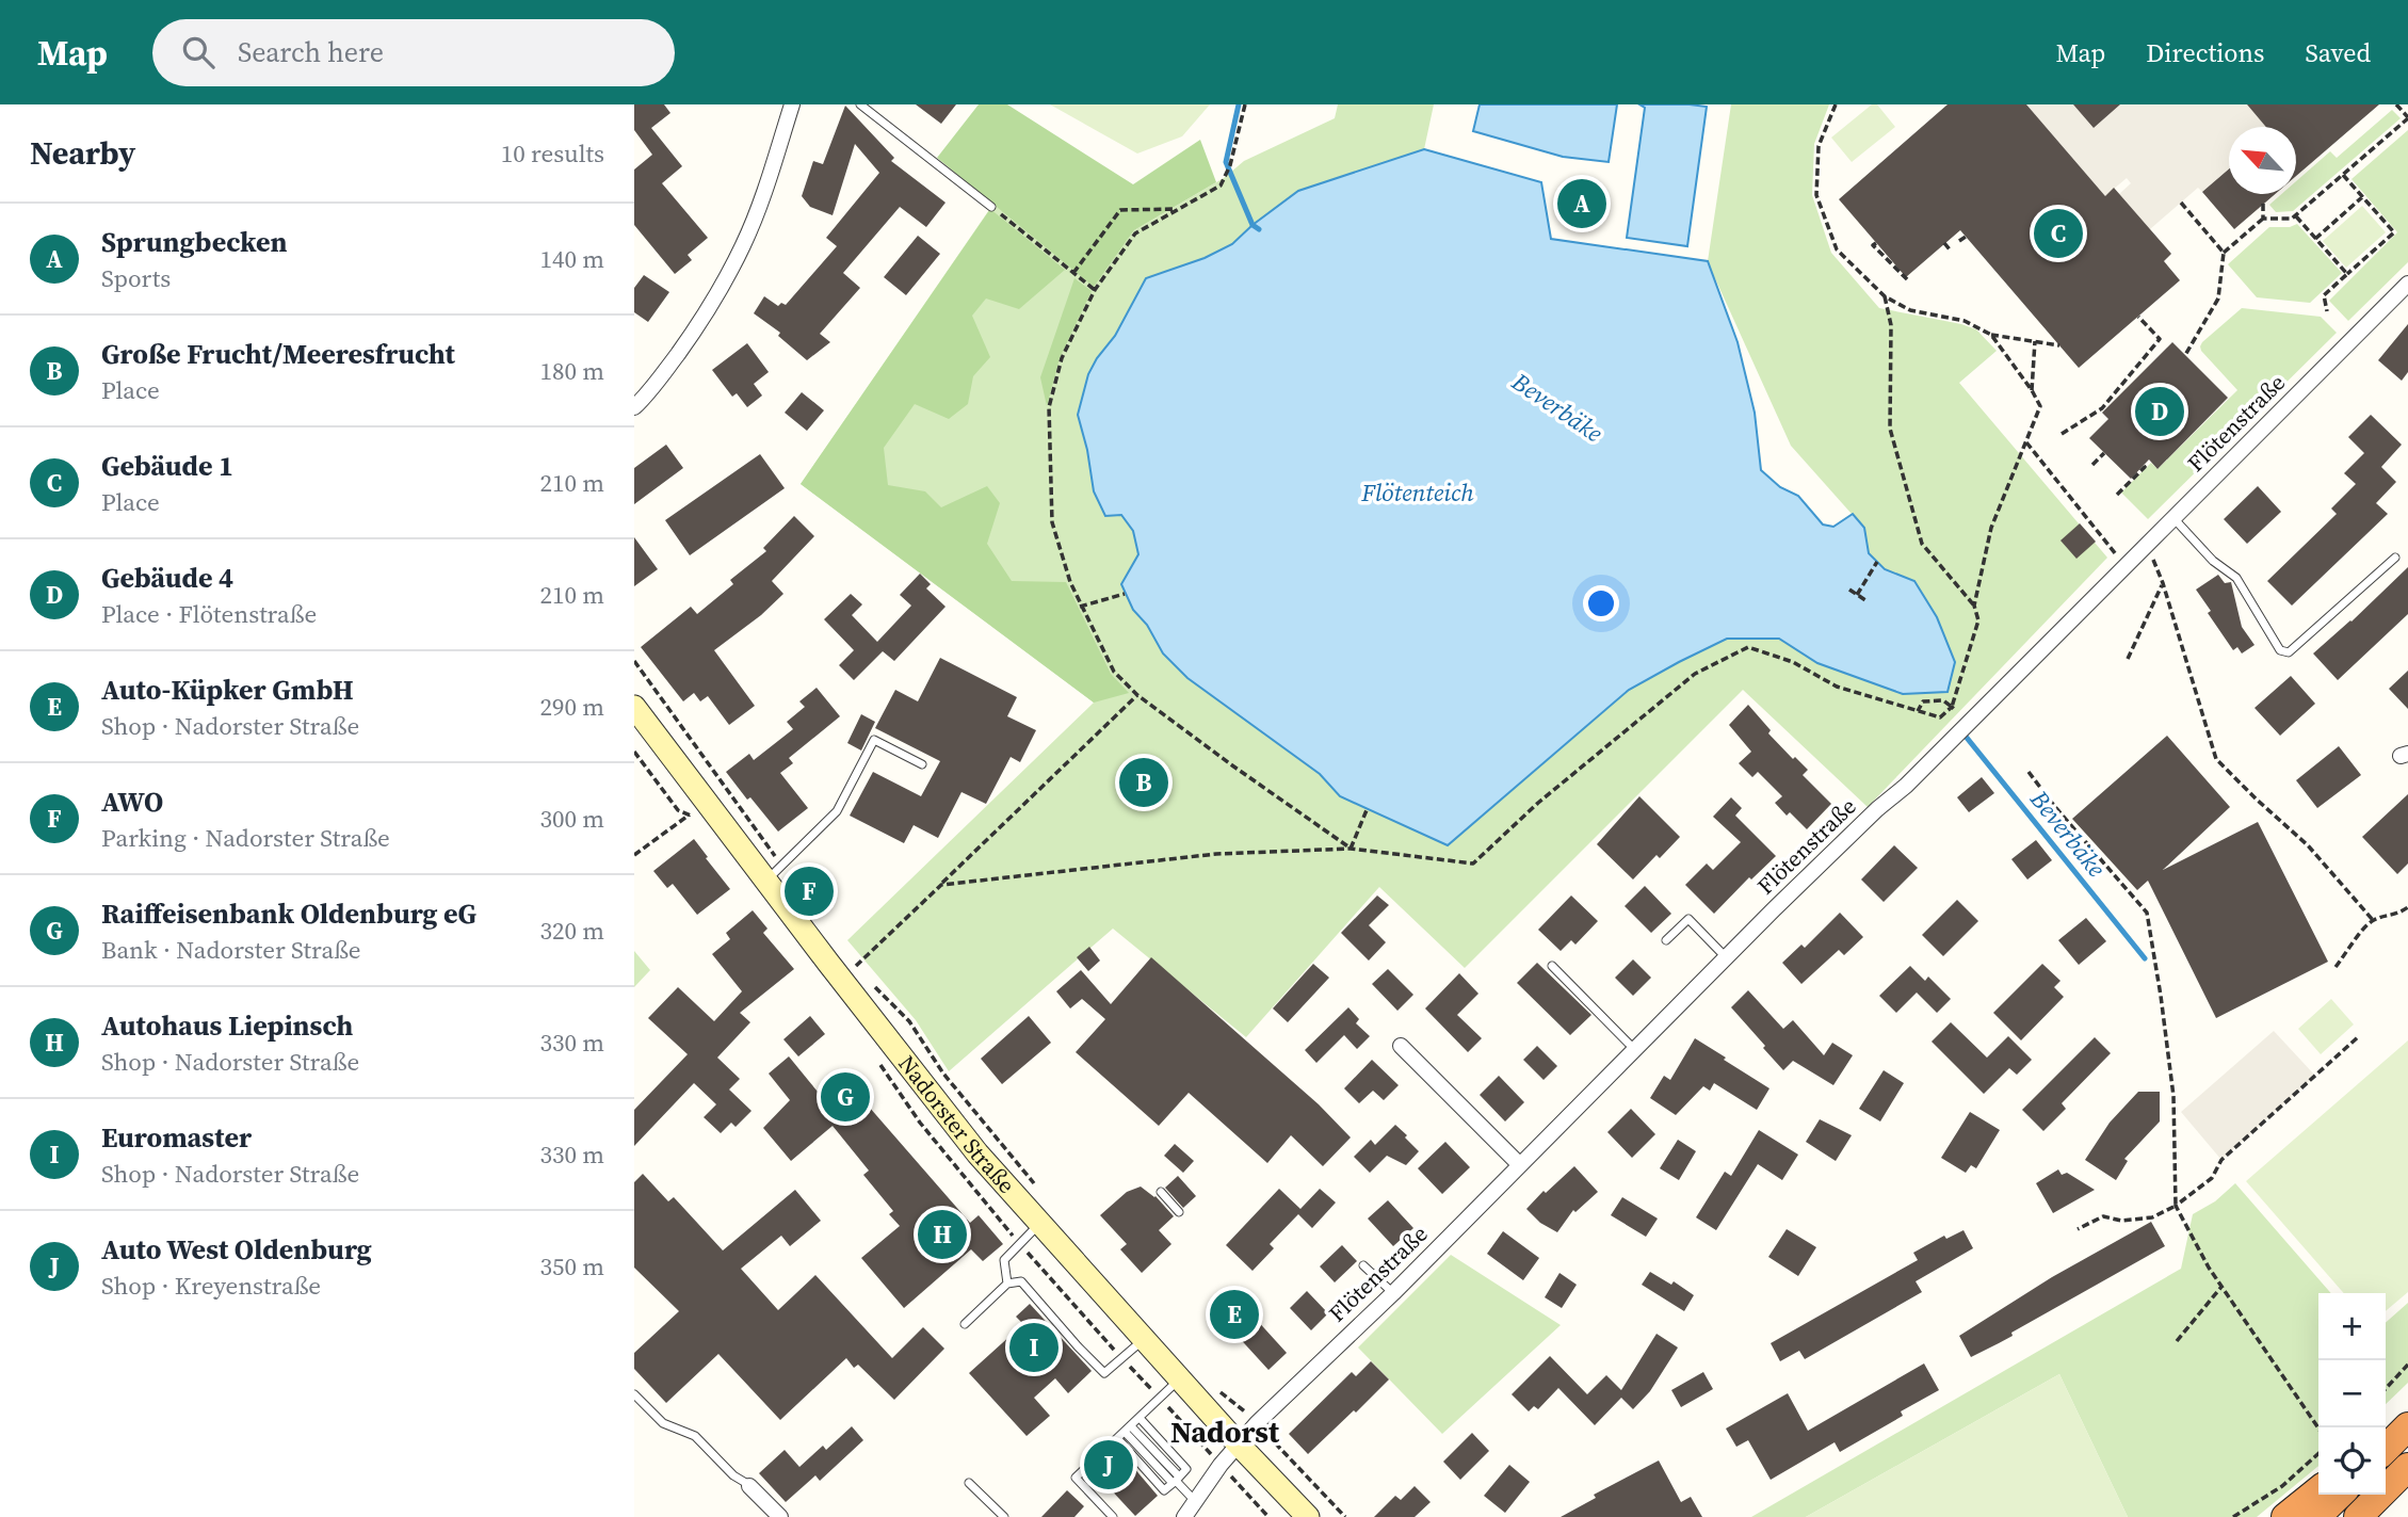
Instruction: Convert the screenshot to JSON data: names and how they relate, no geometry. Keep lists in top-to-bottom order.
{
  "streets": {
    "street": ["Flötenstraße", "Nadorster Straße"]
  },
  "crossings": [
    ["Flötenstraße", "Nadorster Straße"]
  ],
  "districts": ["Nadorst"],
  "water": ["Beverbäke", "Flötenteich"],
  "north": "top left",
  "page": {
    "header": "Map",
    "search": "Search here",
    "nav": ["Map", "Directions", "Saved"],
    "heading": ["Nearby", "10 results"],
    "pins": [
      "A",
      "C",
      "D",
      "B",
      "F",
      "G",
      "H",
      "E",
      "I",
      "J"
    ],
    "list": [
      {
        "mark": "A",
        "name": "Sprungbecken",
        "note": "Sports",
        "value": "140 m"
      },
      {
        "mark": "B",
        "name": "Große Frucht/Meeresfrucht",
        "note": "Place",
        "value": "180 m"
      },
      {
        "mark": "C",
        "name": "Gebäude 1",
        "note": "Place",
        "value": "210 m"
      },
      {
        "mark": "D",
        "name": "Gebäude 4",
        "note": "Place · Flötenstraße",
        "value": "210 m"
      },
      {
        "mark": "E",
        "name": "Auto-Küpker GmbH",
        "note": "Shop · Nadorster Straße",
        "value": "290 m"
      },
      {
        "mark": "F",
        "name": "AWO",
        "note": "Parking · Nadorster Straße",
        "value": "300 m"
      },
      {
        "mark": "G",
        "name": "Raiffeisenbank Oldenburg eG",
        "note": "Bank · Nadorster Straße",
        "value": "320 m"
      },
      {
        "mark": "H",
        "name": "Autohaus Liepinsch",
        "note": "Shop · Nadorster Straße",
        "value": "330 m"
      },
      {
        "mark": "I",
        "name": "Euromaster",
        "note": "Shop · Nadorster Straße",
        "value": "330 m"
      },
      {
        "mark": "J",
        "name": "Auto West Oldenburg",
        "note": "Shop · Kreyenstraße",
        "value": "350 m"
      }
    ],
    "map_buttons": ["+", "−"]
  }
}
